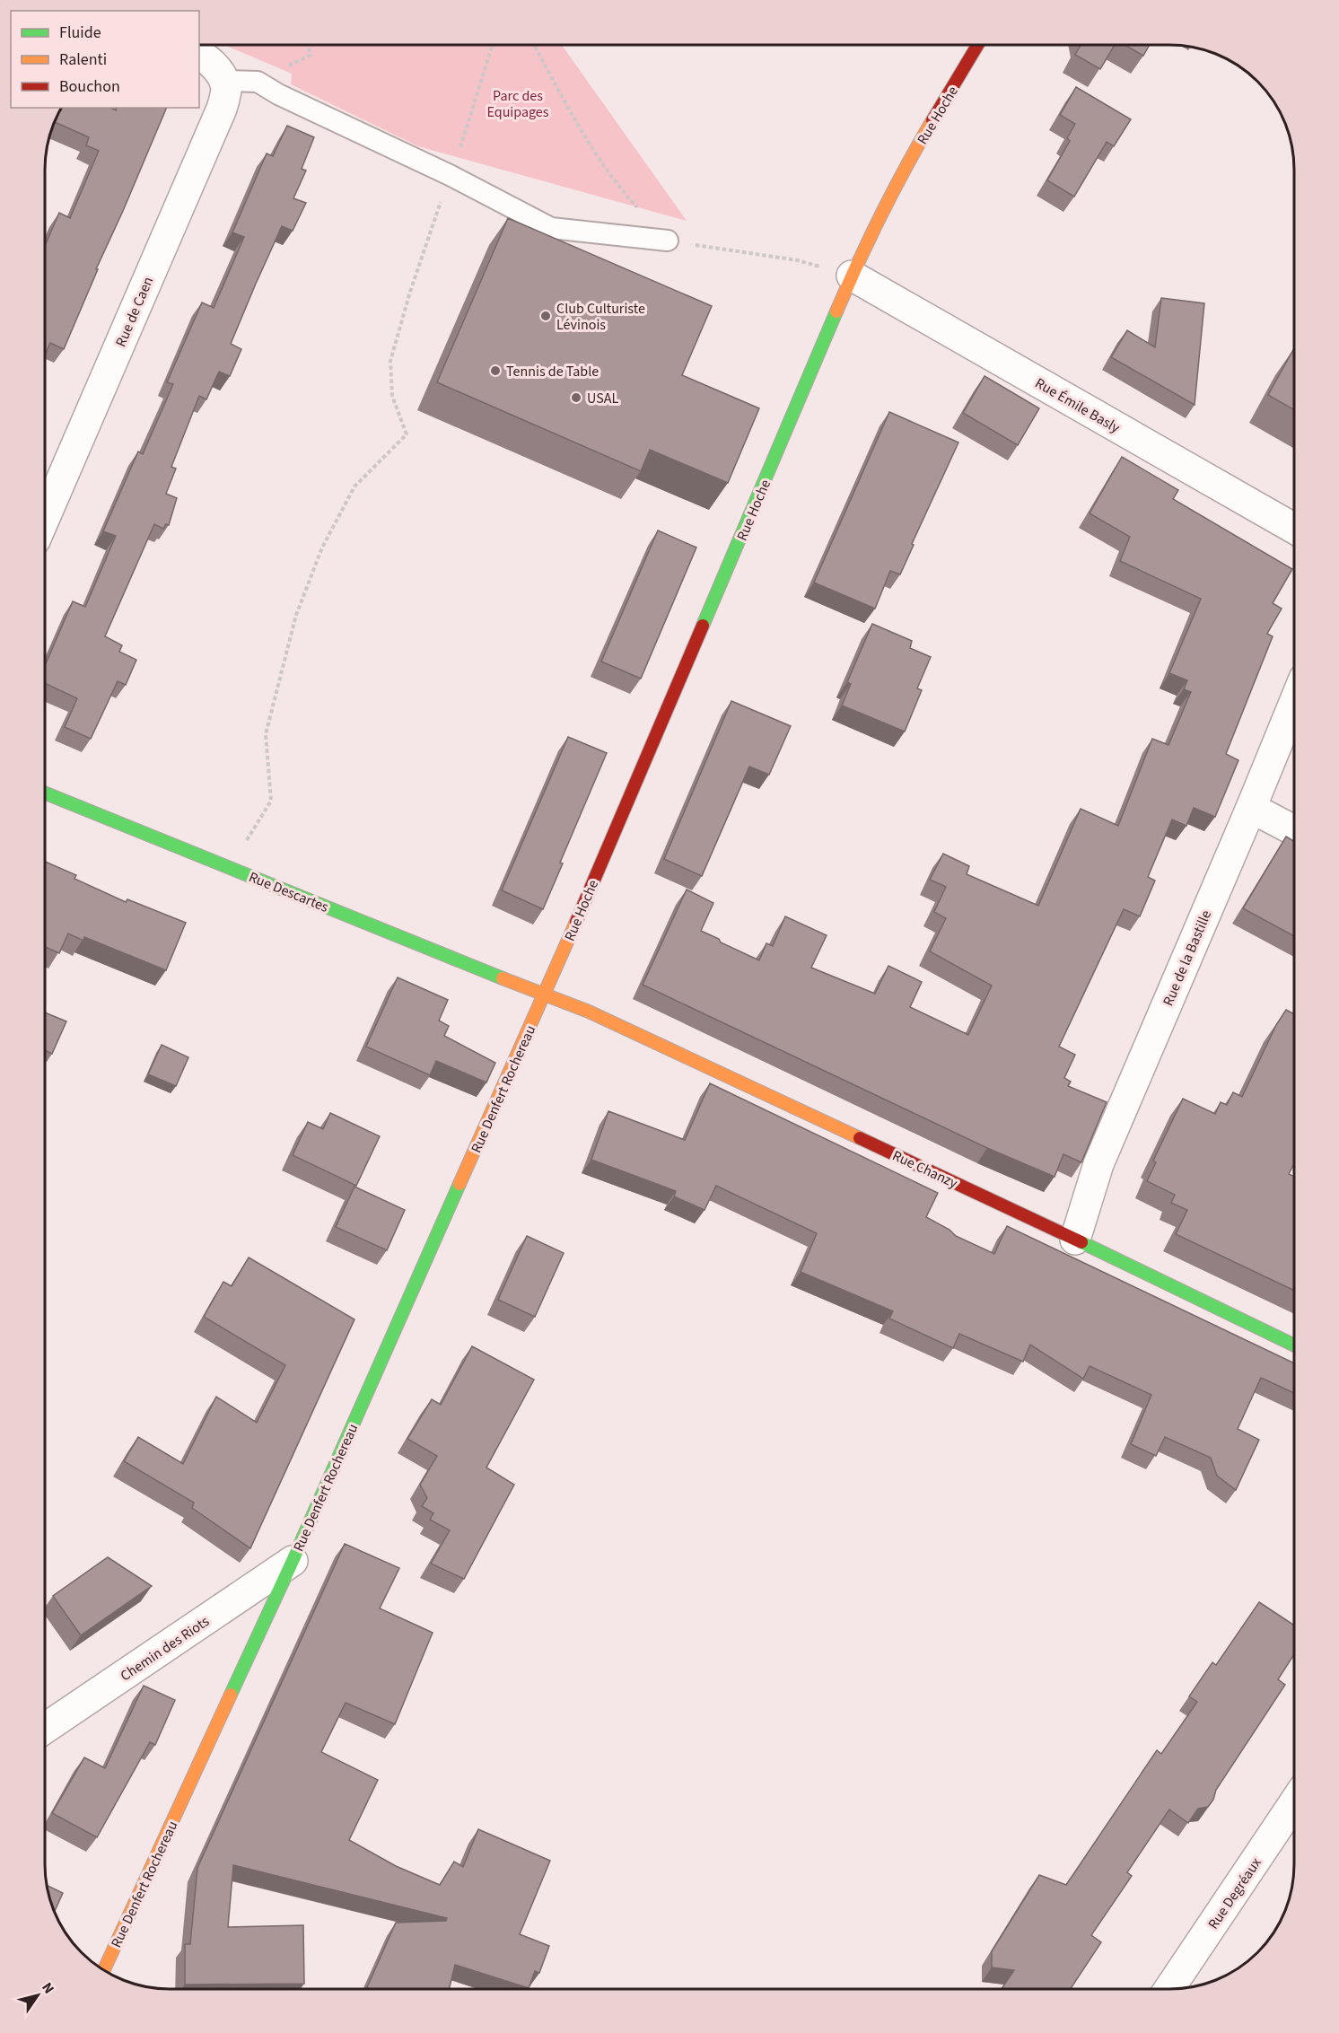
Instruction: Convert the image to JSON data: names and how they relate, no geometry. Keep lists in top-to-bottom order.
{
  "streets": {
    "street": [
      "Rue Hoche",
      "Rue de Caen",
      "Rue Émile Basly",
      "Rue Descartes",
      "Rue de la Bastille",
      "Rue Denfert Rochereau",
      "Rue Chanzy",
      "Chemin des Riots",
      "Rue Degréaux"
    ]
  },
  "crossings": [
    ["Rue Hoche", "Rue Émile Basly"],
    ["Rue Hoche", "Rue Descartes"],
    ["Rue Hoche", "Rue Denfert Rochereau"],
    ["Rue Hoche", "Rue Chanzy"],
    ["Rue Descartes", "Rue Denfert Rochereau"],
    ["Rue Descartes", "Rue Chanzy"],
    ["Rue de la Bastille", "Rue Chanzy"],
    ["Rue Denfert Rochereau", "Rue Chanzy"],
    ["Rue Denfert Rochereau", "Chemin des Riots"]
  ],
  "parks": ["Parc des Equipages"],
  "places": ["Club Culturiste Lévinois", "Tennis de Table", "USAL"],
  "legend": ["Fluide", "Ralenti", "Bouchon"],
  "north": "top right"
}
